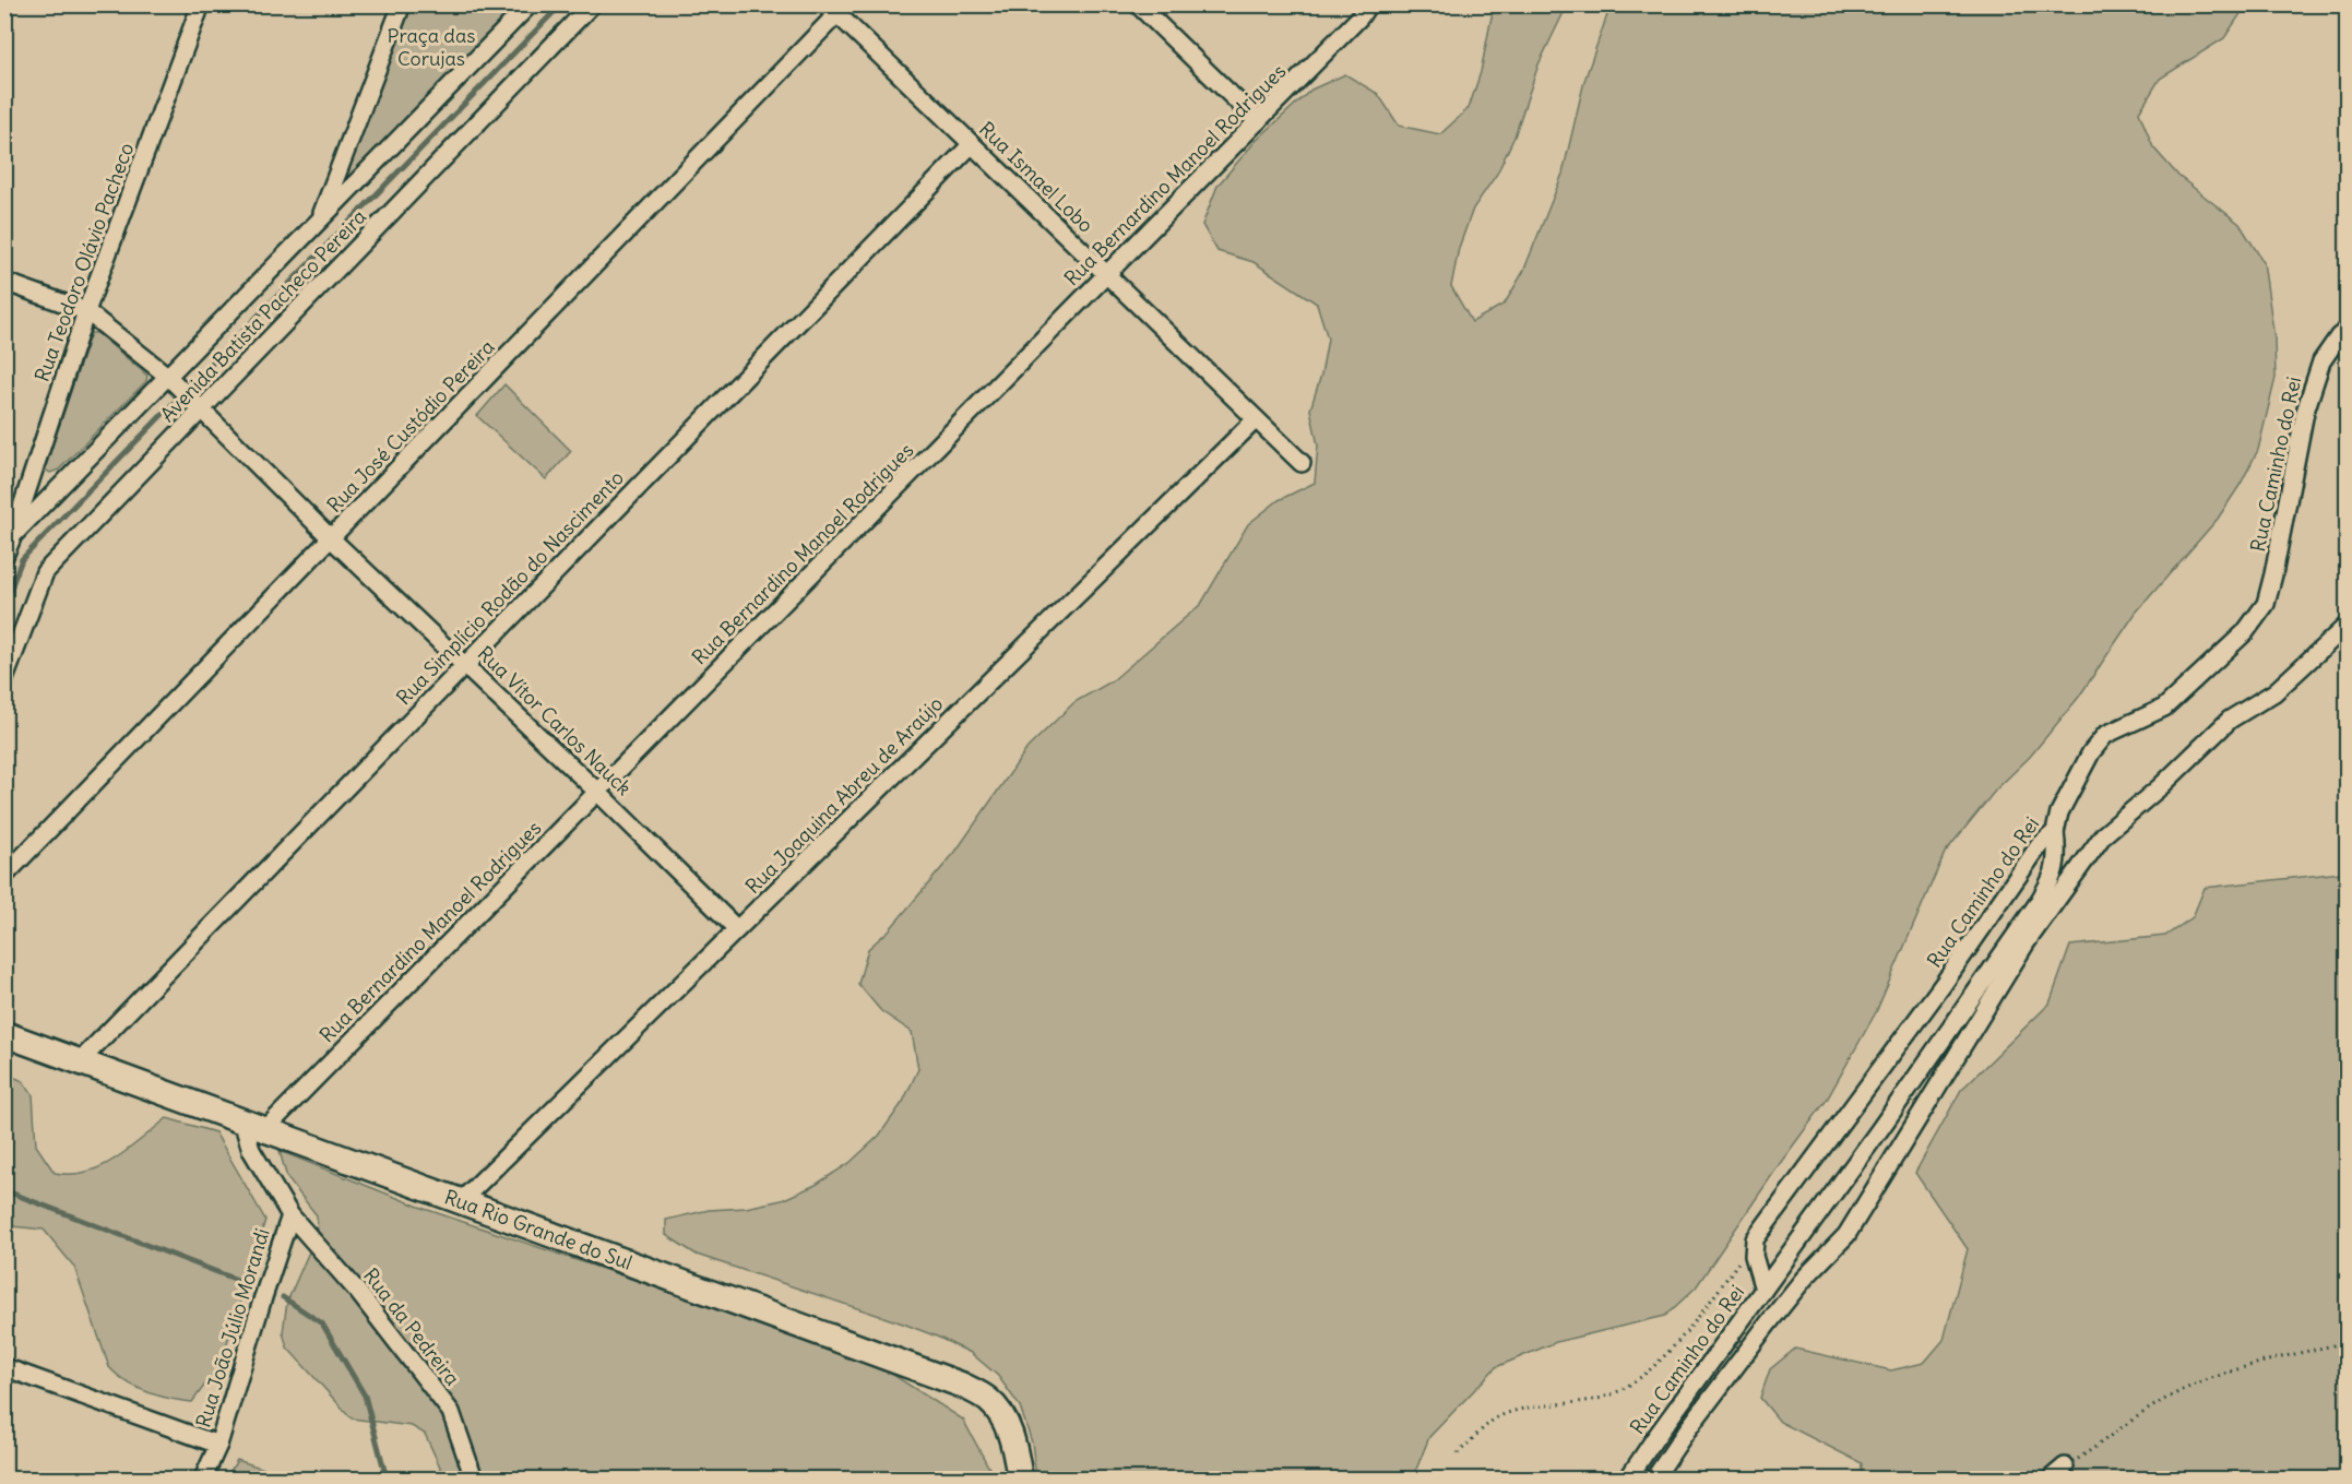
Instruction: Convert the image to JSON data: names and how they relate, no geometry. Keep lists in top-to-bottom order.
{
  "streets": {
    "street": [
      "Rua Bernardino Manoel Rodrigues",
      "Rua Ismael Lobo",
      "Rua Teodoro Olávio Pacheco",
      "Avenida Batista Pacheco Pereira",
      "Rua José Custódio Pereira",
      "Rua Caminho do Rei",
      "Rua Simplício Rodão do Nascimento",
      "Rua Vítor Carlos Nauck",
      "Rua Joaquina Abreu de Araújo",
      "Rua Rio Grande do Sul",
      "Rua da Pedreira",
      "Rua João Júlio Morandi"
    ]
  },
  "crossings": [
    ["Rua Bernardino Manoel Rodrigues", "Rua Ismael Lobo"],
    ["Rua Bernardino Manoel Rodrigues", "Rua Vítor Carlos Nauck"],
    ["Rua Bernardino Manoel Rodrigues", "Rua Rio Grande do Sul"],
    ["Rua Bernardino Manoel Rodrigues", "Rua João Júlio Morandi"],
    ["Rua Ismael Lobo", "Rua José Custódio Pereira"],
    ["Rua Ismael Lobo", "Rua Simplício Rodão do Nascimento"],
    ["Rua Ismael Lobo", "Rua Joaquina Abreu de Araújo"],
    ["Rua Teodoro Olávio Pacheco", "Avenida Batista Pacheco Pereira"],
    ["Rua Teodoro Olávio Pacheco", "Rua Vítor Carlos Nauck"],
    ["Avenida Batista Pacheco Pereira", "Rua Vítor Carlos Nauck"],
    ["Rua José Custódio Pereira", "Rua Vítor Carlos Nauck"],
    ["Rua Simplício Rodão do Nascimento", "Rua Vítor Carlos Nauck"],
    ["Rua Simplício Rodão do Nascimento", "Rua Rio Grande do Sul"],
    ["Rua Vítor Carlos Nauck", "Rua Joaquina Abreu de Araújo"],
    ["Rua Joaquina Abreu de Araújo", "Rua Rio Grande do Sul"],
    ["Rua Rio Grande do Sul", "Rua João Júlio Morandi"],
    ["Rua da Pedreira", "Rua João Júlio Morandi"]
  ],
  "parks": ["Praça das Corujas"]
}
